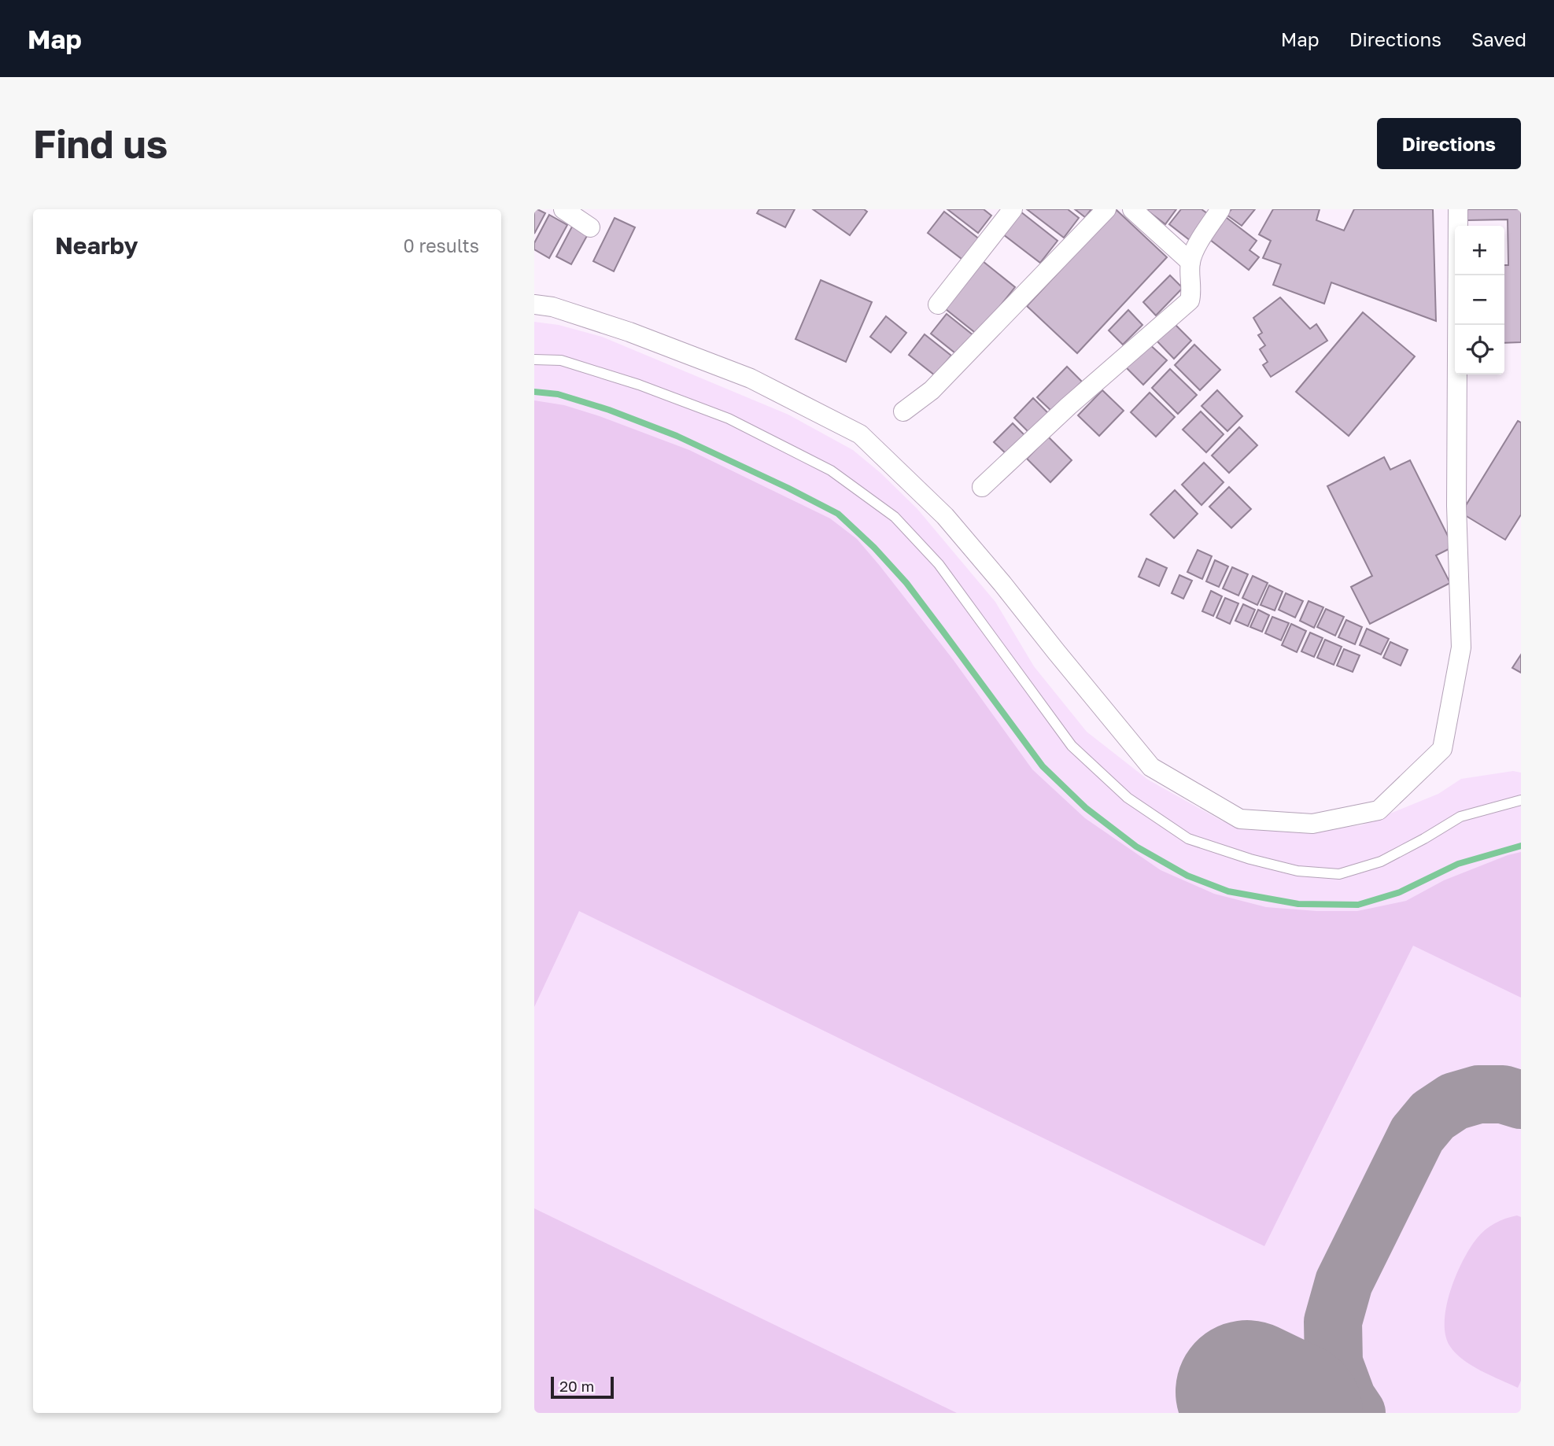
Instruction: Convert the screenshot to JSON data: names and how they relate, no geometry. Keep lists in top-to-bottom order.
{
  "scale_bar": "20 m",
  "page": {
    "header": "Map",
    "nav": ["Map", "Directions", "Saved"],
    "buttons": "Directions",
    "title": "Find us",
    "heading": ["Nearby", "0 results"],
    "map_buttons": ["+", "−"],
    "scale": "20 m"
  }
}
